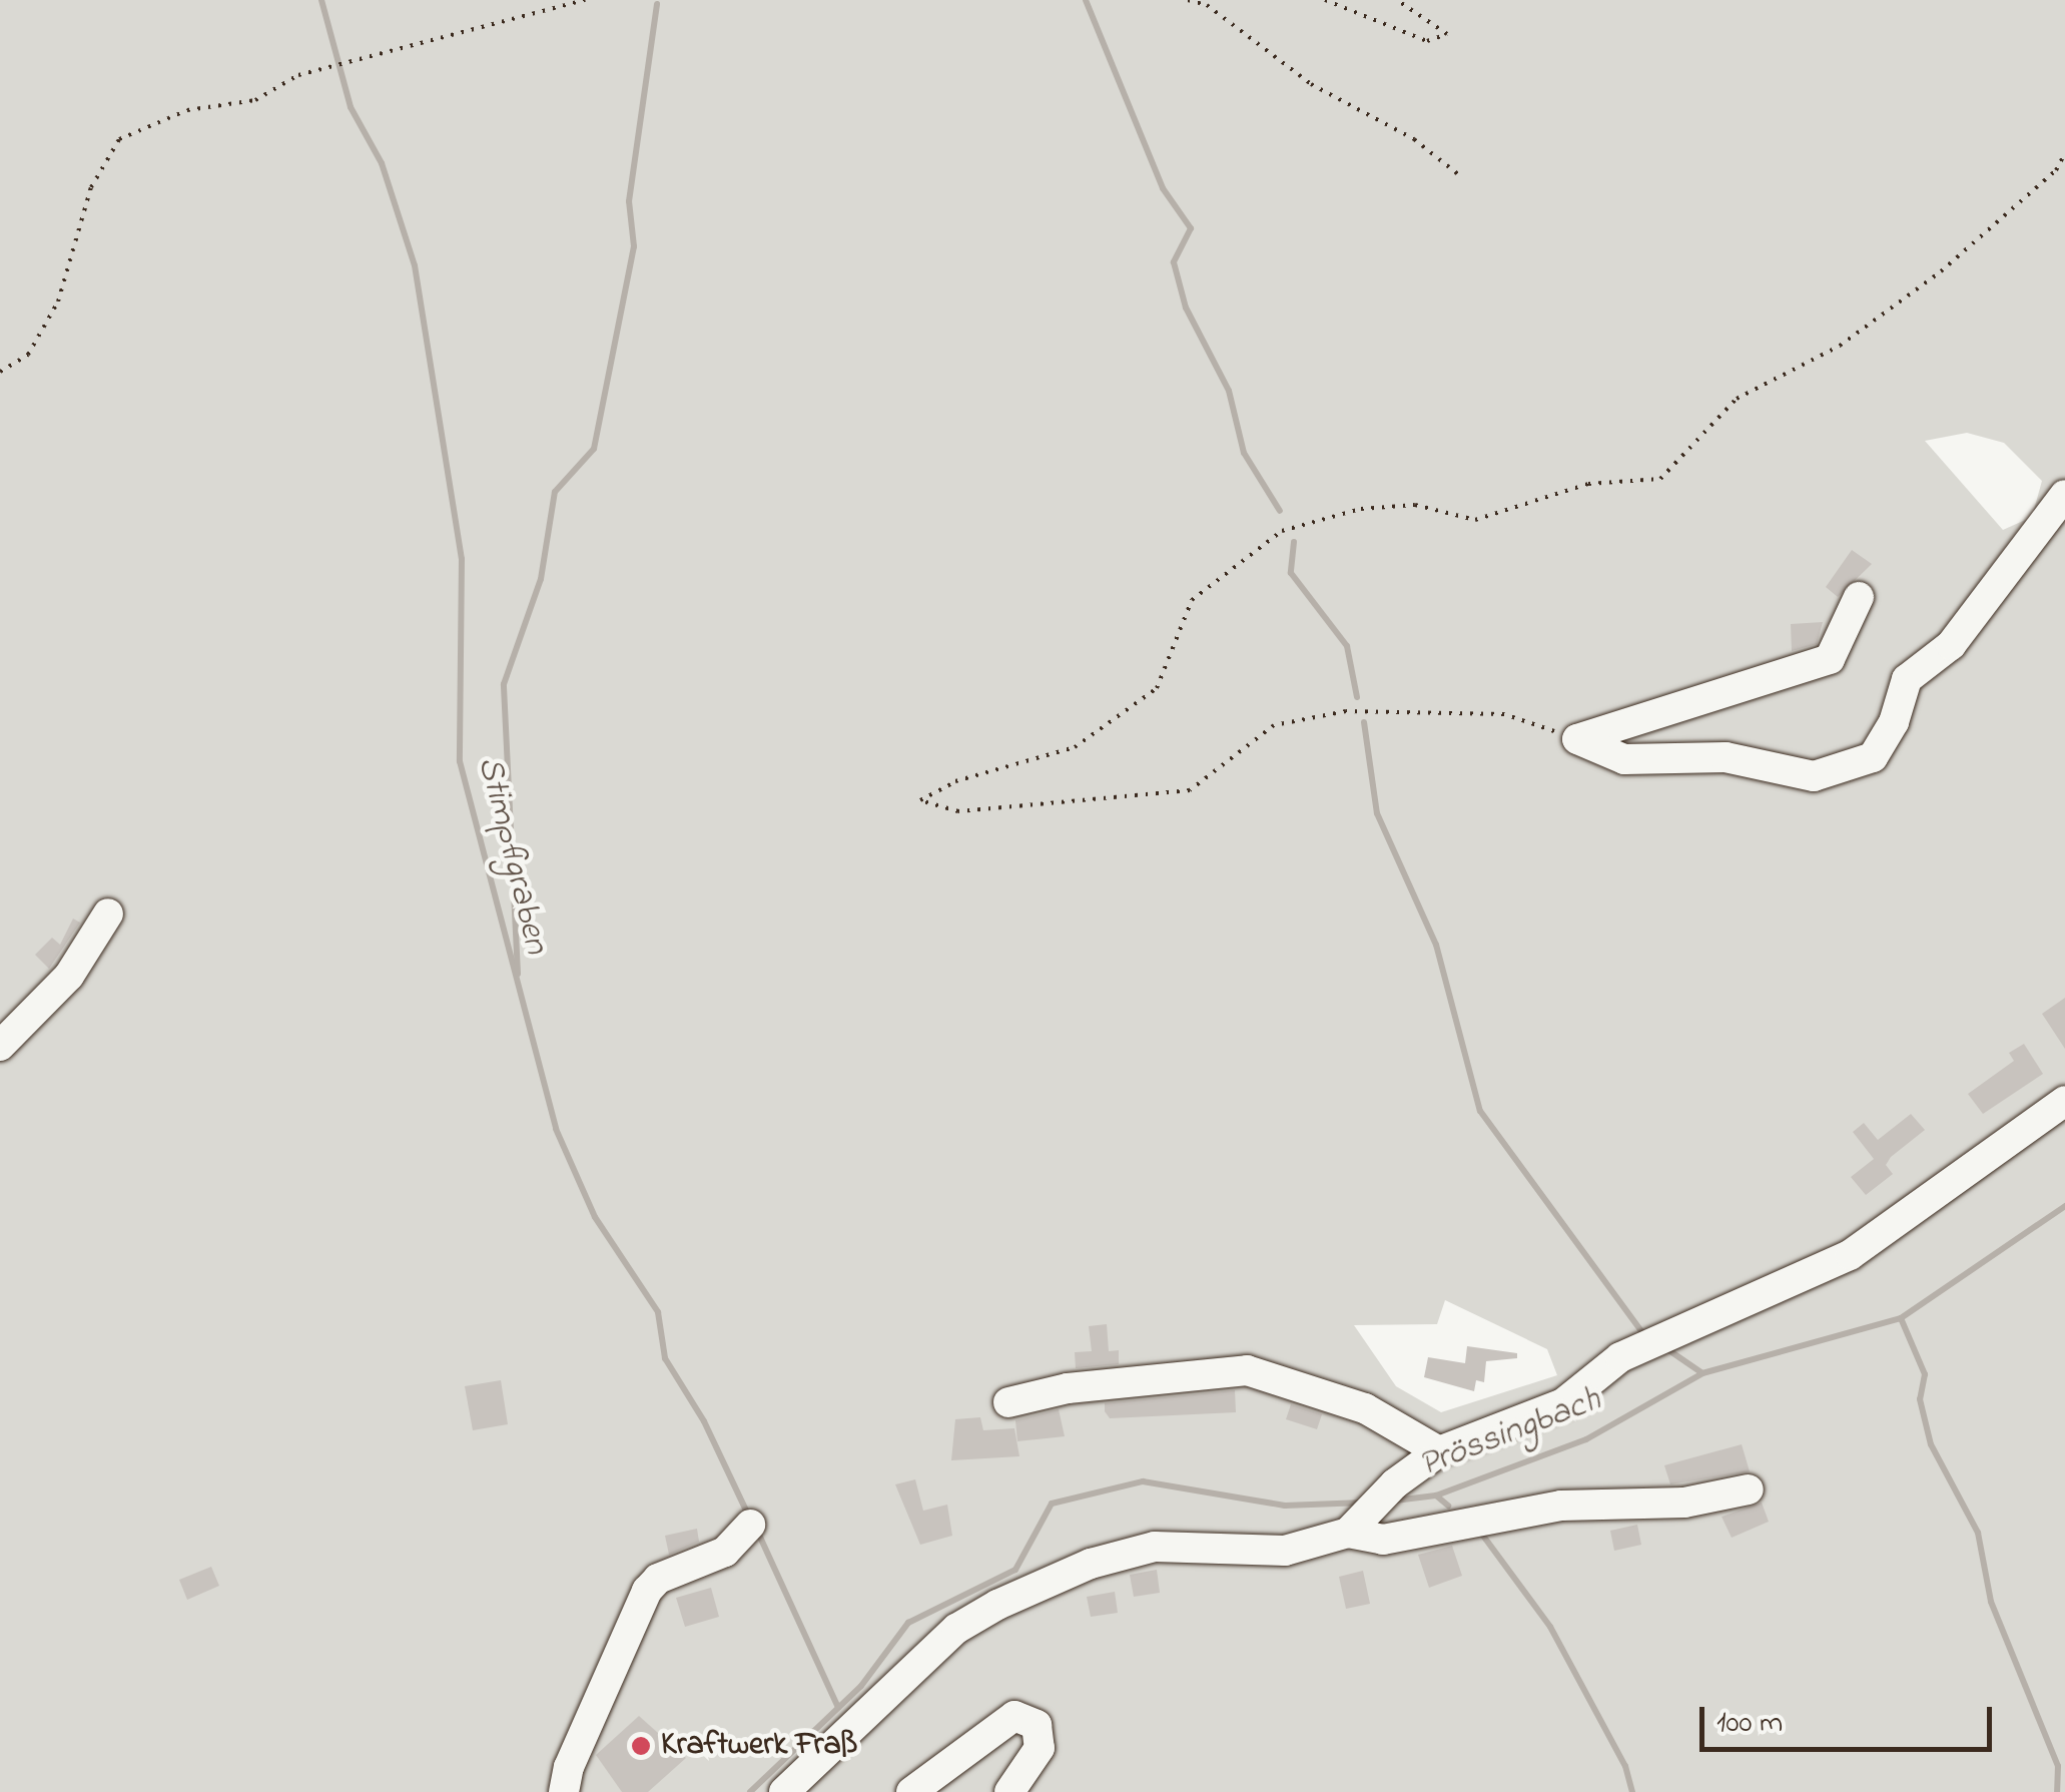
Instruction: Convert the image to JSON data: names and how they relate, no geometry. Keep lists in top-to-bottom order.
{
  "water": ["Stimpflgraben", "Prössingbach"],
  "places": ["Kraftwerk Fraß"],
  "scale_bar": "100 m"
}
